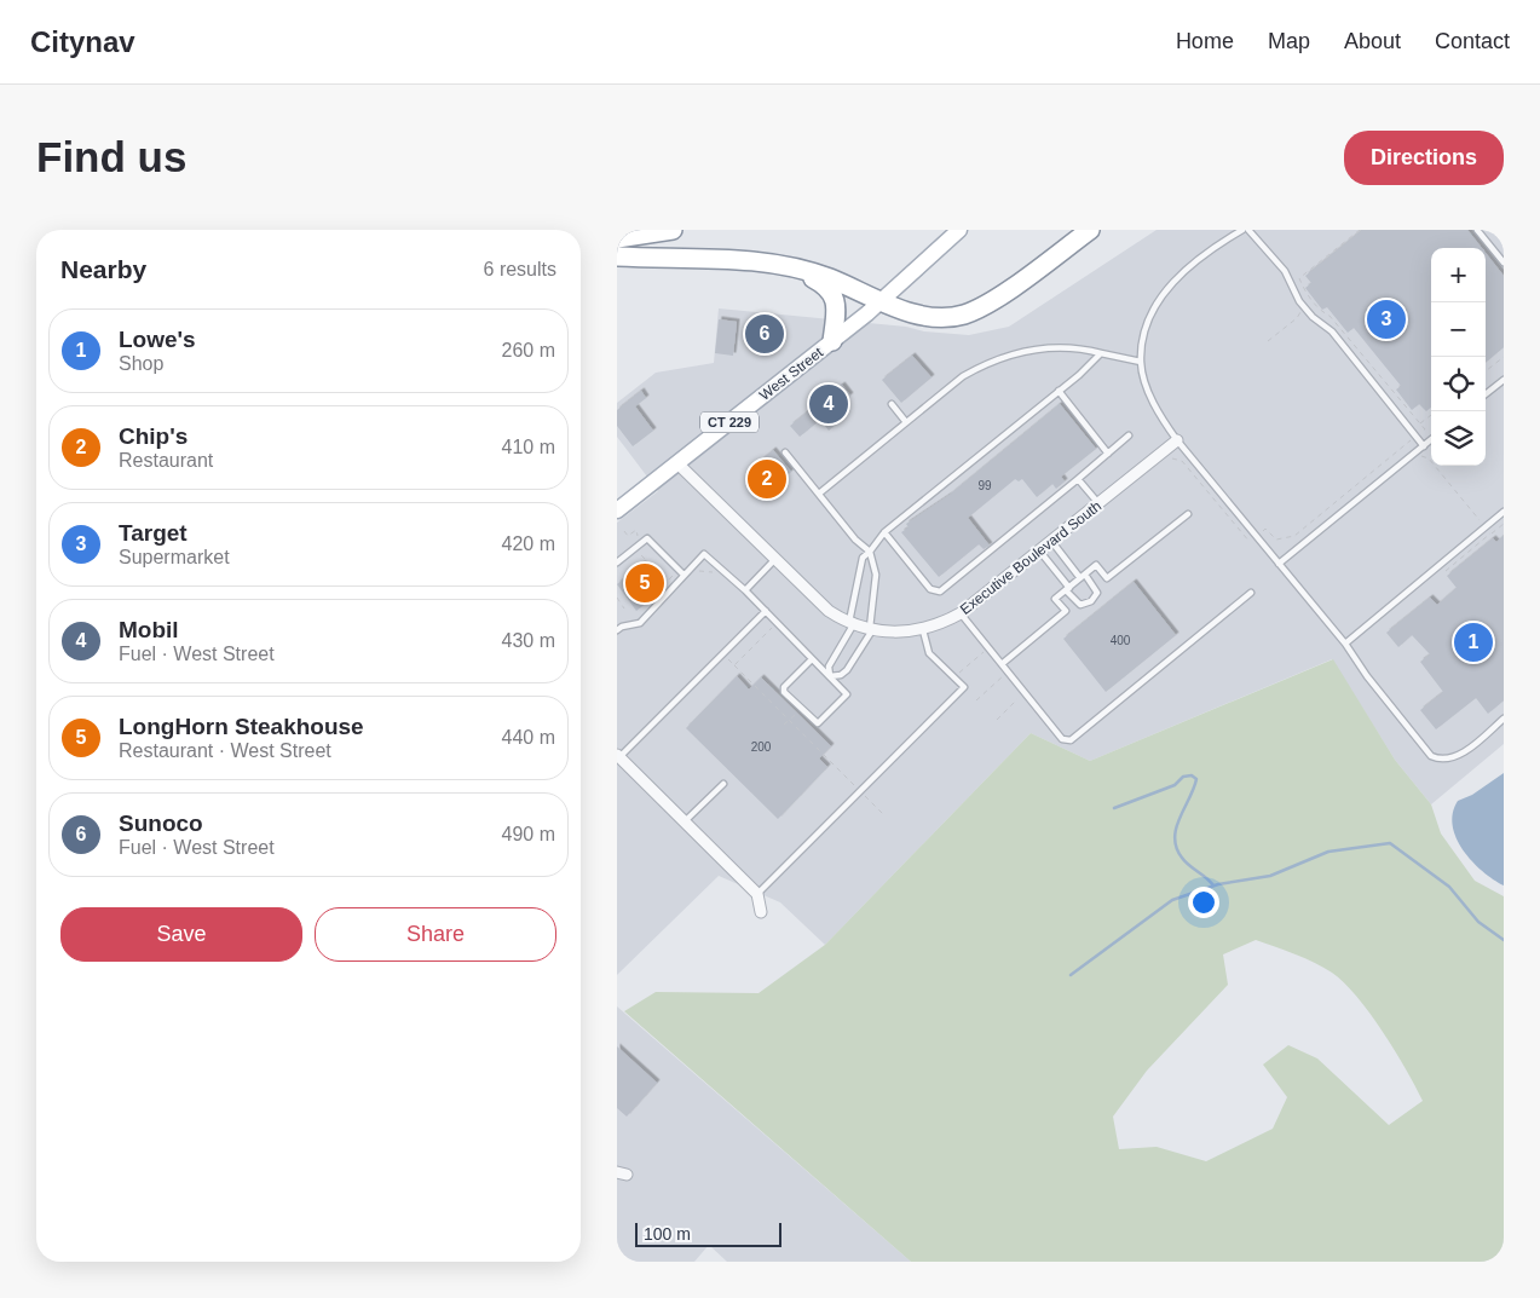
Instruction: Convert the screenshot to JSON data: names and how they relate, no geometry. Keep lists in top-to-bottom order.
{
  "streets": {
    "main road": ["West Street", "CT 229"],
    "street": ["Executive Boulevard South"]
  },
  "crossings": [
    ["West Street", "Executive Boulevard South"]
  ],
  "house_numbers": ["99", "400", "200"],
  "scale_bar": "100 m",
  "page": {
    "header": "Citynav",
    "nav": [
      "Home",
      "Map",
      "About",
      "Contact"
    ],
    "buttons": [
      "Directions",
      ["Save", "Share"]
    ],
    "title": "Find us",
    "heading": ["Nearby", "6 results"],
    "map_buttons": ["+", "−"],
    "pins": [
      "3",
      "6",
      "4",
      "2",
      "5",
      "1"
    ],
    "list": [
      {
        "mark": "1",
        "name": "Lowe's",
        "note": "Shop",
        "value": "260 m"
      },
      {
        "mark": "2",
        "name": "Chip's",
        "note": "Restaurant",
        "value": "410 m"
      },
      {
        "mark": "3",
        "name": "Target",
        "note": "Supermarket",
        "value": "420 m"
      },
      {
        "mark": "4",
        "name": "Mobil",
        "note": "Fuel · West Street",
        "value": "430 m"
      },
      {
        "mark": "5",
        "name": "LongHorn Steakhouse",
        "note": "Restaurant · West Street",
        "value": "440 m"
      },
      {
        "mark": "6",
        "name": "Sunoco",
        "note": "Fuel · West Street",
        "value": "490 m"
      }
    ],
    "scale": "100 m"
  }
}
